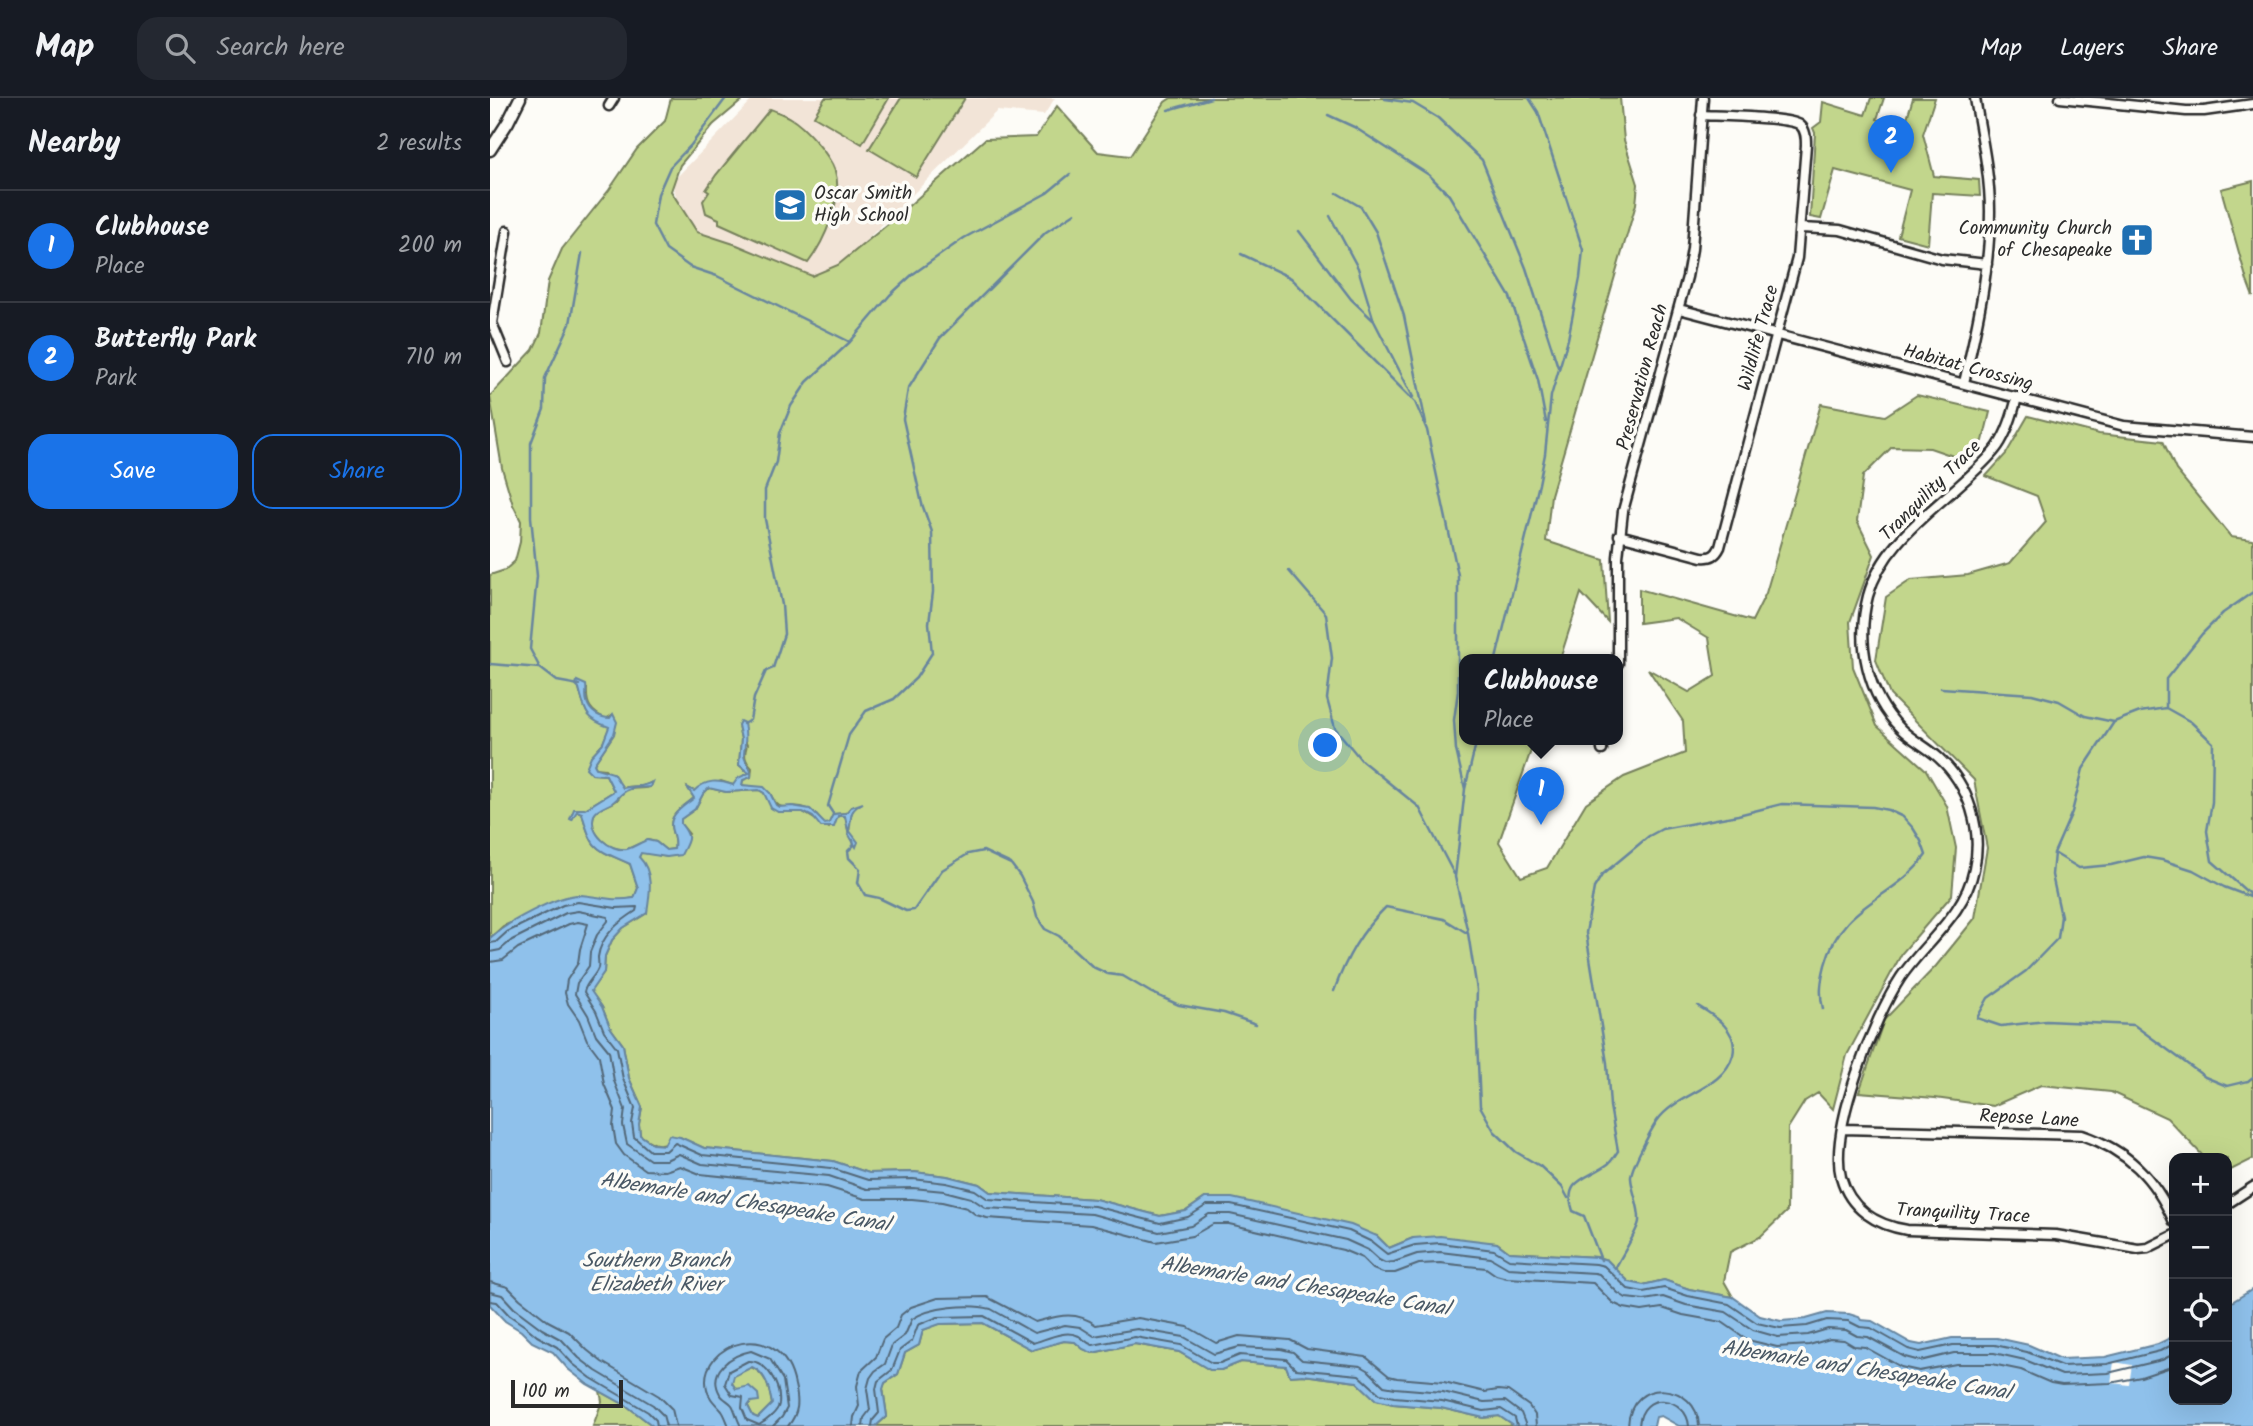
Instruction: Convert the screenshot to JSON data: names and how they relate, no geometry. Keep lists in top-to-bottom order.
{
  "streets": {
    "street": [
      "Wildlife Trace",
      "Habitat Crossing",
      "Preservation Reach",
      "Tranquility Trace",
      "Repose Lane"
    ]
  },
  "crossings": [
    ["Wildlife Trace", "Habitat Crossing"],
    ["Wildlife Trace", "Preservation Reach"],
    ["Habitat Crossing", "Preservation Reach"],
    ["Habitat Crossing", "Tranquility Trace"],
    ["Tranquility Trace", "Repose Lane"]
  ],
  "water": ["Albemarle and Chesapeake Canal", "Southern Branch Elizabeth River"],
  "places": {
    "school or university": ["Oscar Smith High School"],
    "church": ["Community Church of Chesapeake"]
  },
  "scale_bar": "100 m",
  "page": {
    "header": "Map",
    "search": "Search here",
    "nav": ["Map", "Layers", "Share"],
    "heading": ["Nearby", "2 results"],
    "pins": ["2", "1"],
    "list": [
      {
        "mark": "1",
        "name": "Clubhouse",
        "note": "Place",
        "value": "200 m"
      },
      {
        "mark": "2",
        "name": "Butterfly Park",
        "note": "Park",
        "value": "710 m"
      }
    ],
    "buttons": ["Save", "Share"],
    "popup": ["Clubhouse", "Place"],
    "map_buttons": ["+", "−"],
    "scale": "100 m"
  }
}
